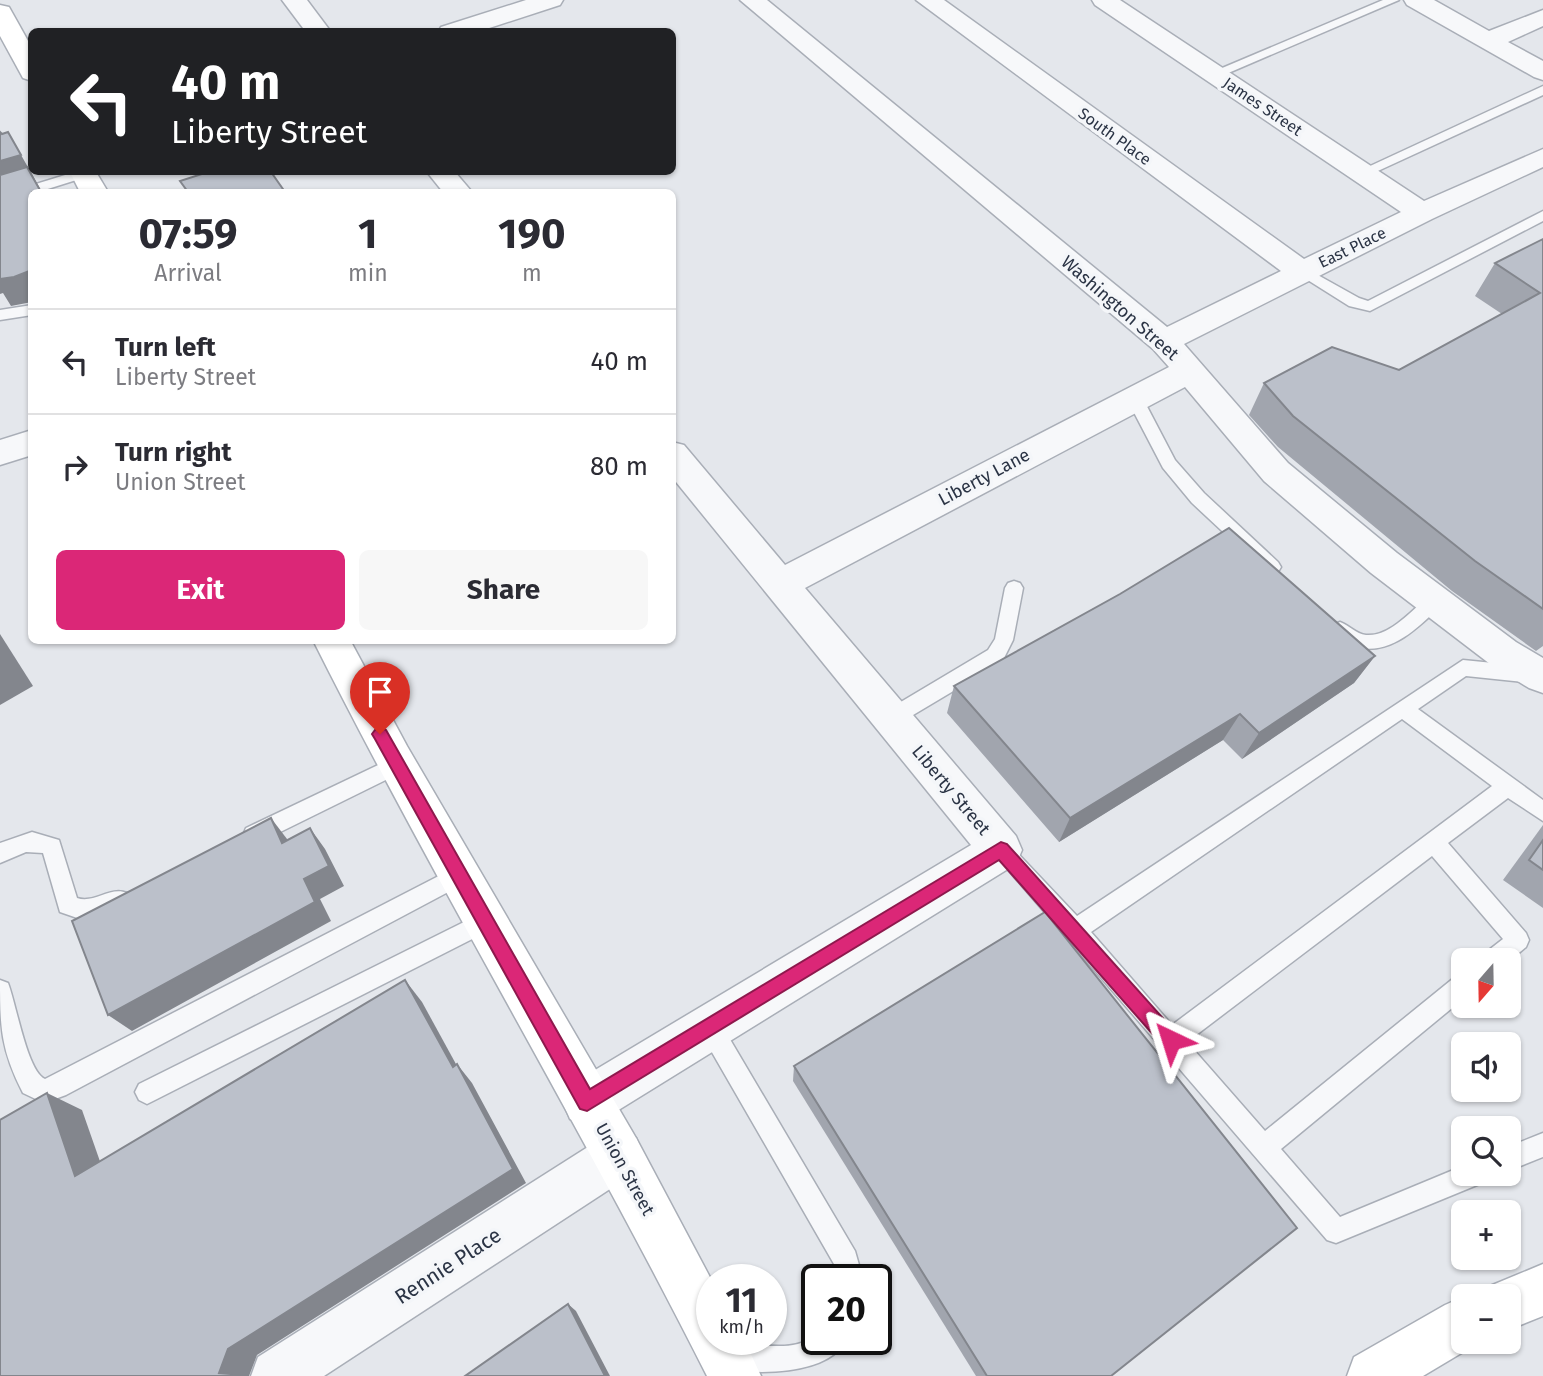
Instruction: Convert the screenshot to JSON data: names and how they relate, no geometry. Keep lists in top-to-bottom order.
{
  "streets": {
    "street": [
      "James Street",
      "South Place",
      "East Place",
      "Washington Street",
      "Liberty Lane",
      "Liberty Street",
      "Union Street",
      "Rennie Place"
    ]
  },
  "crossings": [
    ["James Street", "East Place"],
    ["South Place", "East Place"],
    ["East Place", "Washington Street"],
    ["Washington Street", "Liberty Lane"],
    ["Liberty Lane", "Liberty Street"],
    ["Liberty Street", "Union Street"],
    ["Union Street", "Rennie Place"]
  ],
  "north": "bottom",
  "page": {
    "turn": ["40 m", "Liberty Street"],
    "eta": [
      "07:59",
      "Arrival",
      "1",
      "min",
      "190",
      "m"
    ],
    "list": [
      {
        "name": "Turn left",
        "note": "Liberty Street",
        "value": "40 m"
      },
      {
        "name": "Turn right",
        "note": "Union Street",
        "value": "80 m"
      }
    ],
    "buttons": ["Exit", "Share"],
    "map_buttons": ["+", "−"],
    "speed": "11 km/h",
    "limit": "20"
  }
}
